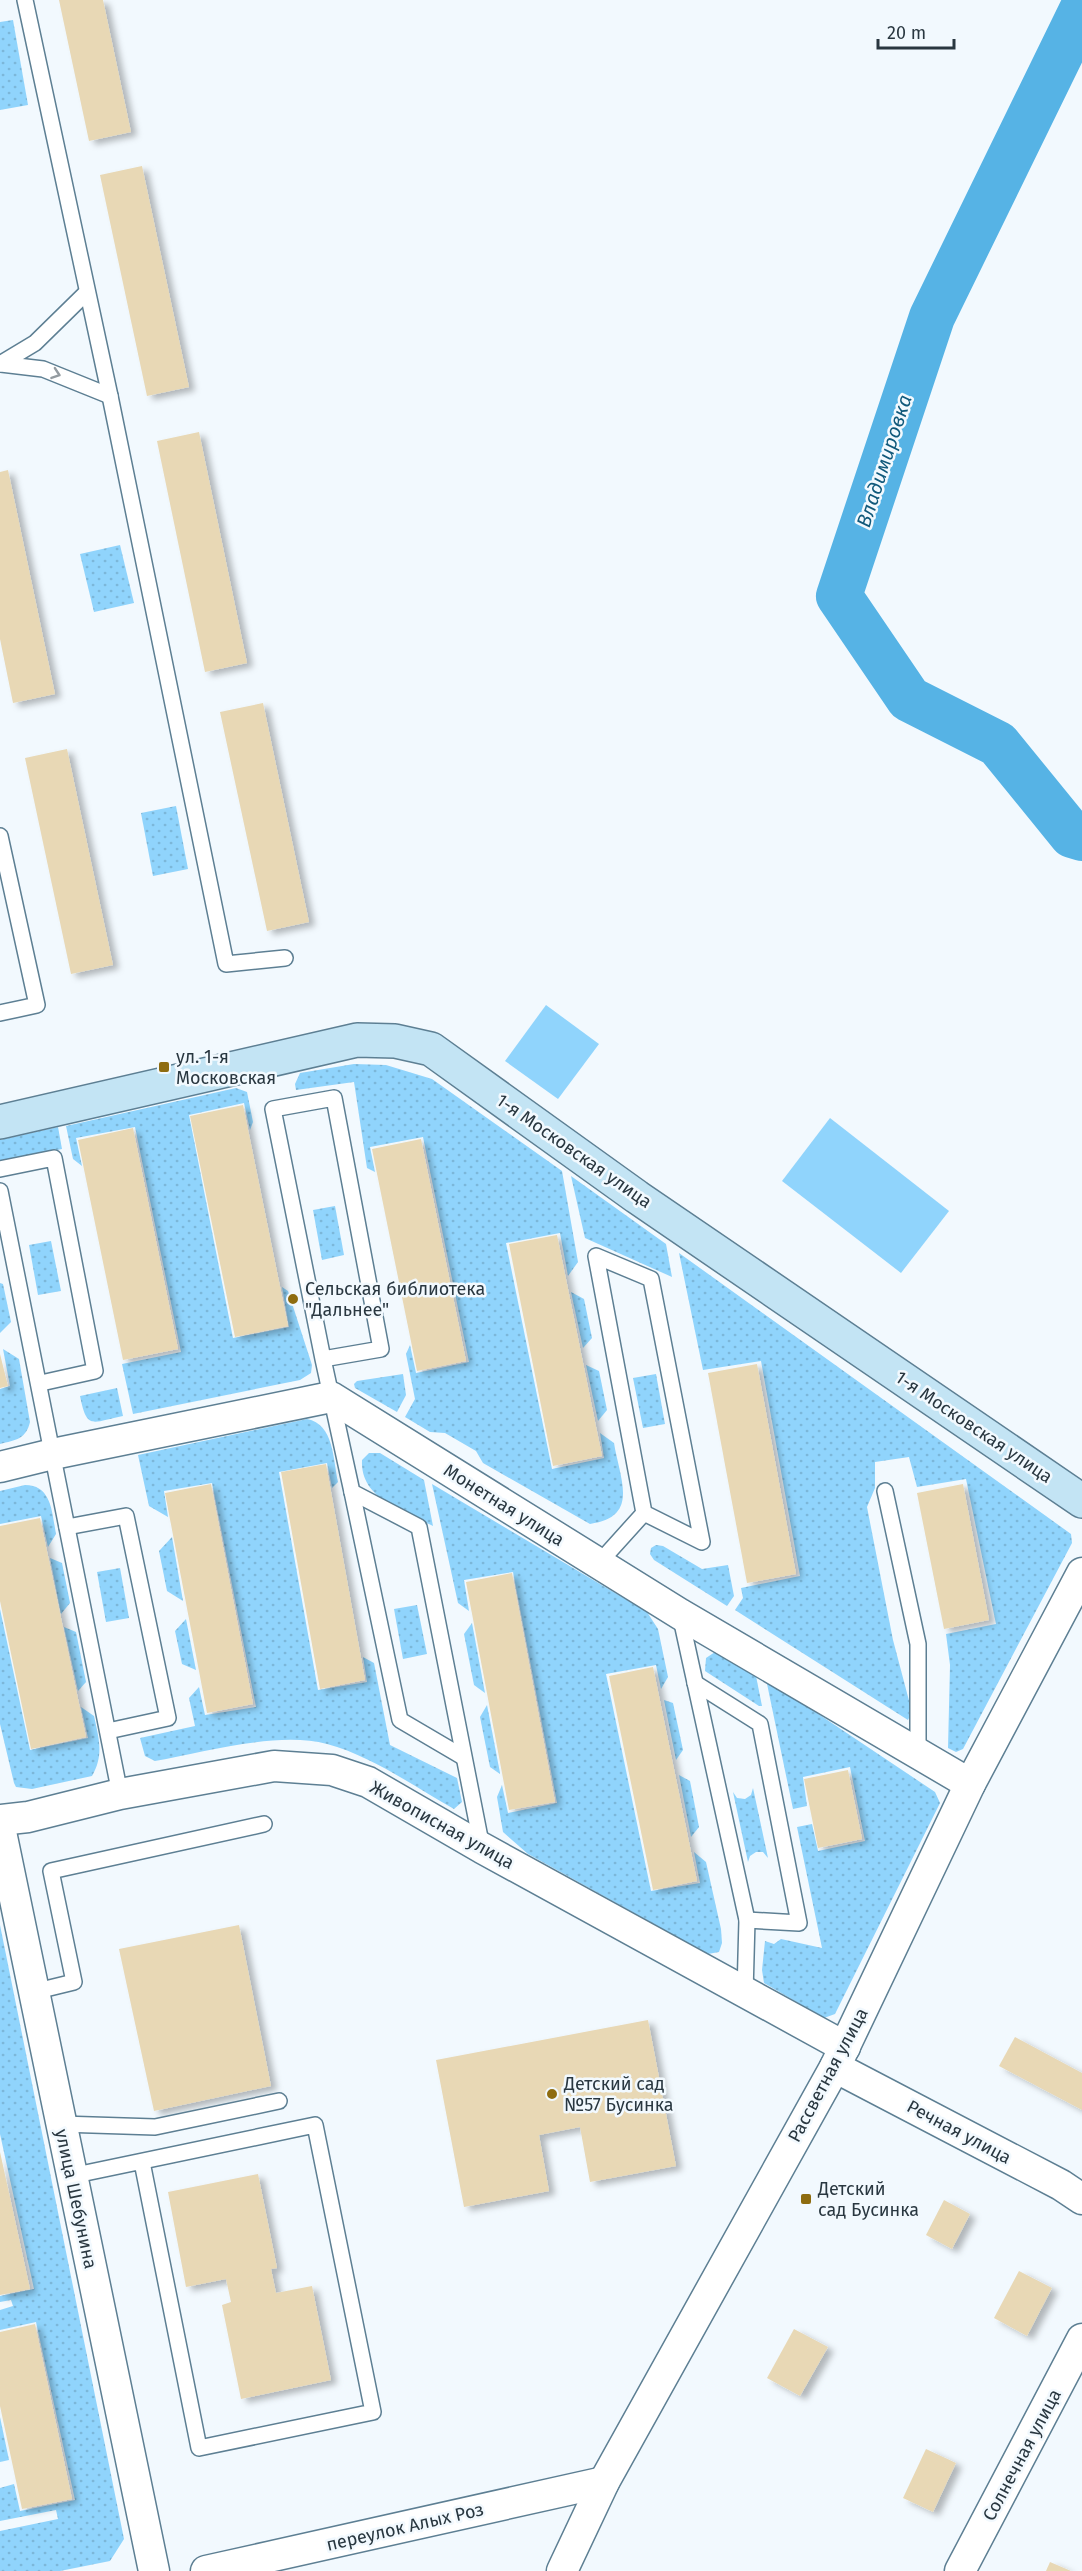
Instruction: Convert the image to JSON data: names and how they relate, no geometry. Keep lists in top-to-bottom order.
{
  "streets": {
    "street": [
      "1-я Московская улица",
      "Монетная улица",
      "Живописная улица",
      "Рассветная улица",
      "Речная улица",
      "улица Шебунина",
      "Солнечная улица",
      "переулок Алых Роз"
    ]
  },
  "crossings": [
    ["Монетная улица", "Рассветная улица"],
    ["Живописная улица", "Рассветная улица"],
    ["Живописная улица", "Речная улица"],
    ["Рассветная улица", "Речная улица"],
    ["Рассветная улица", "переулок Алых Роз"]
  ],
  "water": ["Владимировка"],
  "places": {
    "transit": ["ул. 1-я Московская", "Детский сад Бусинка"],
    "other": ["Сельская библиотека \"Дальнее\"", "Детский сад №57 Бусинка"]
  },
  "scale_bar": "20 m"
}
